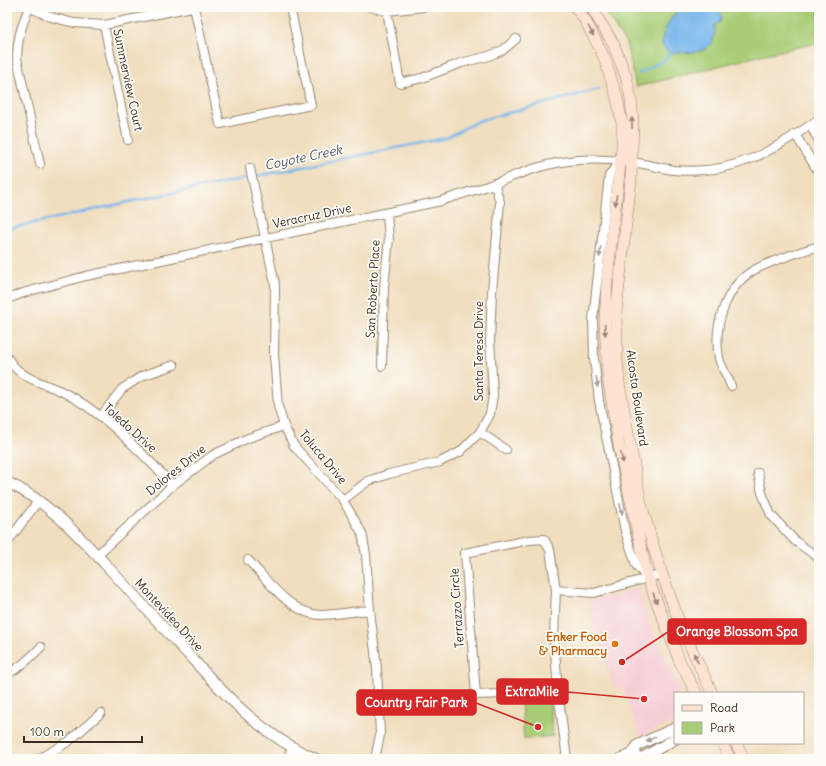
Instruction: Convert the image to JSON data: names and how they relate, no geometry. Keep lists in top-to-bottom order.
{
  "streets": {
    "main road": ["Alcosta Boulevard"],
    "street": [
      "Summerview Court",
      "Veracruz Drive",
      "San Roberto Place",
      "Santa Teresa Drive",
      "Toledo Drive",
      "Toluca Drive",
      "Dolores Drive",
      "Terrazzo Circle",
      "Montevideo Drive"
    ]
  },
  "crossings": [
    ["Veracruz Drive", "San Roberto Place"],
    ["Veracruz Drive", "Santa Teresa Drive"],
    ["Veracruz Drive", "Alcosta Boulevard"],
    ["Veracruz Drive", "Toluca Drive"],
    ["Santa Teresa Drive", "Toluca Drive"],
    ["Toledo Drive", "Dolores Drive"],
    ["Toluca Drive", "Dolores Drive"],
    ["Dolores Drive", "Montevideo Drive"]
  ],
  "water": ["Coyote Creek"],
  "places": [
    "Enker Food & Pharmacy",
    "Orange Blossom Spa",
    "ExtraMile",
    "Country Fair Park"
  ],
  "legend": ["Road", "Park"],
  "scale_bar": "100 m"
}
